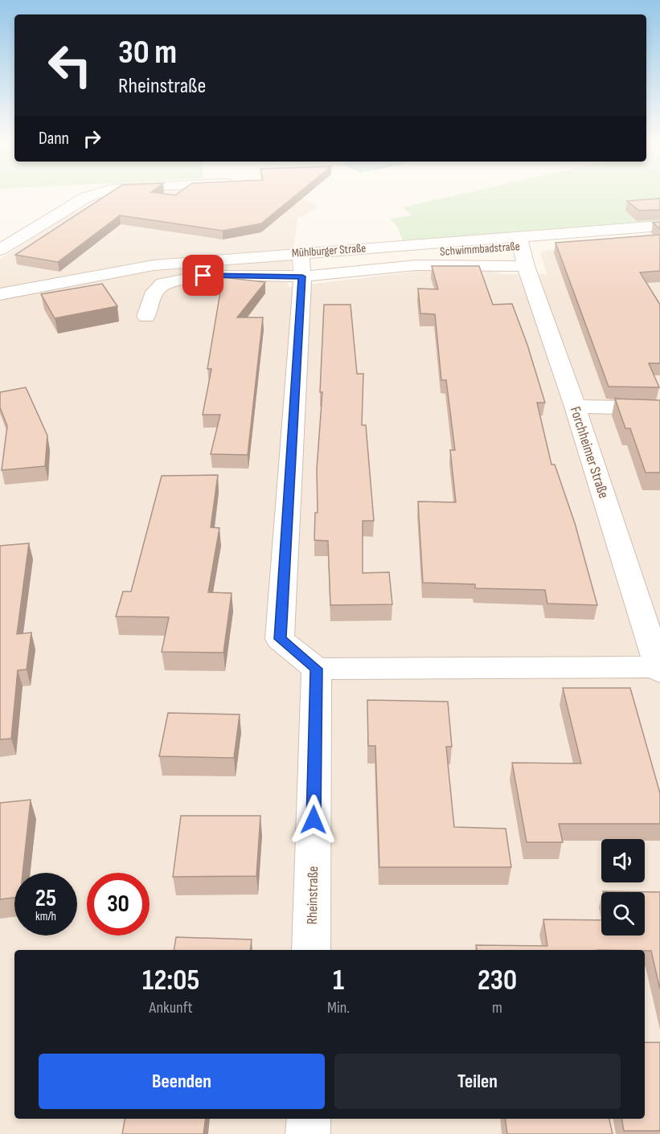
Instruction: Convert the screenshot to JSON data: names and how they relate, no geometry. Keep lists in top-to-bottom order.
{
  "streets": {
    "street": [
      "Schwimmbadstraße",
      "Mühlburger Straße",
      "Forchheimer Straße",
      "Rheinstraße"
    ]
  },
  "crossings": [
    ["Schwimmbadstraße", "Mühlburger Straße"],
    ["Schwimmbadstraße", "Forchheimer Straße"],
    ["Forchheimer Straße", "Rheinstraße"]
  ],
  "page": {
    "turn": ["30 m", "Rheinstraße"],
    "then": "Dann",
    "speed": "25 km/h",
    "limit": "30",
    "eta": [
      "12:05",
      "Ankunft",
      "1",
      "Min.",
      "230",
      "m"
    ],
    "buttons": ["Beenden", "Teilen"]
  }
}
